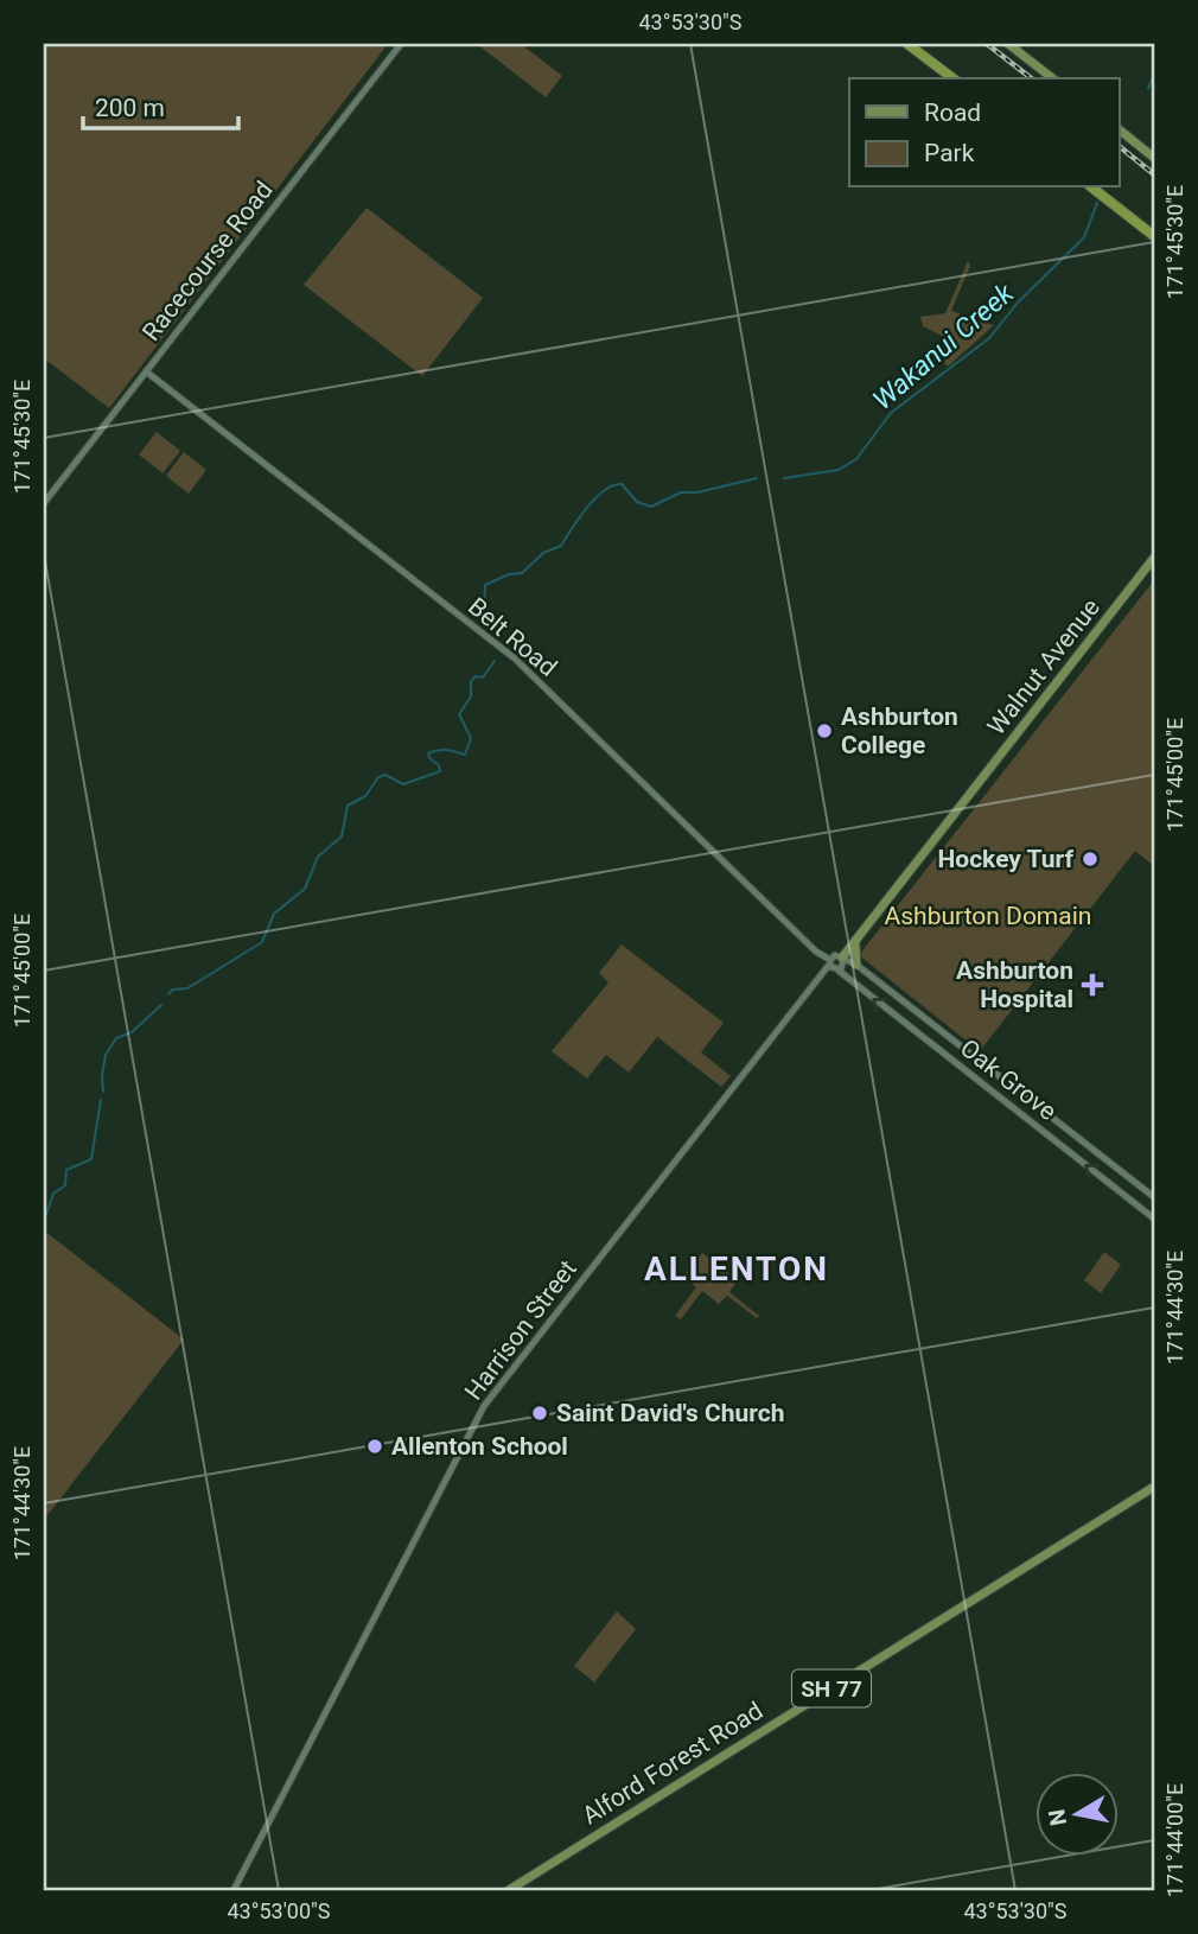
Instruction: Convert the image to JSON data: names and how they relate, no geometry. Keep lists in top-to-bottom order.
{
  "streets": {
    "main road": ["Walnut Avenue", "SH 77", "Alford Forest Road"],
    "street": [
      "Racecourse Road",
      "Belt Road",
      "Oak Grove",
      "Harrison Street"
    ]
  },
  "crossings": [
    ["Racecourse Road", "Belt Road"],
    ["Belt Road", "Oak Grove"],
    ["Belt Road", "Harrison Street"],
    ["Walnut Avenue", "Oak Grove"]
  ],
  "districts": ["ALLENTON"],
  "water": ["Wakanui Creek"],
  "parks": ["Ashburton Domain"],
  "places": {
    "other": [
      "Ashburton College",
      "Hockey Turf",
      "Saint David's Church",
      "Allenton School"
    ],
    "health": ["Ashburton Hospital"]
  },
  "legend": ["Road", "Park"],
  "scale_bar": "200 m",
  "north": "left",
  "coordinates": [
    "43°53'30\"S",
    "171°45'30\"E",
    "171°45'00\"E",
    "171°44'30\"E",
    "171°44'00\"E",
    "43°53'00\"S"
  ]
}
